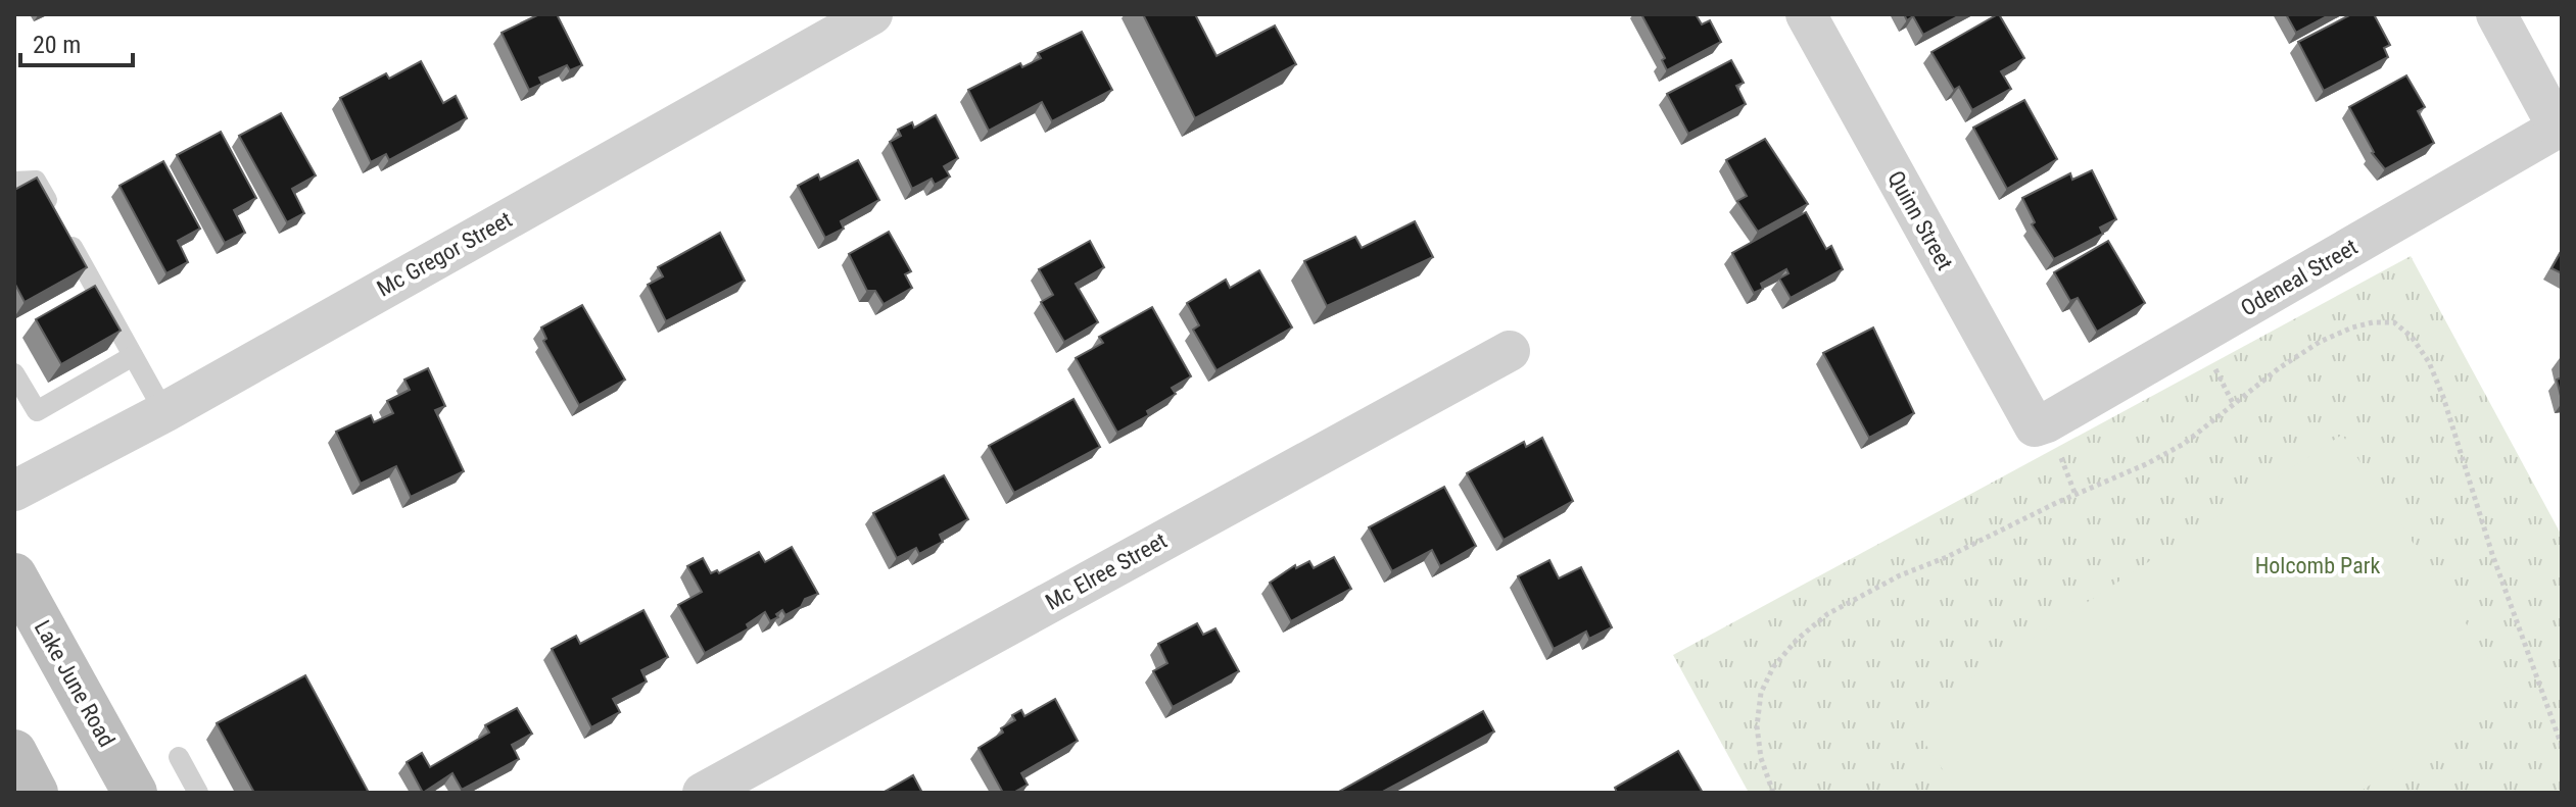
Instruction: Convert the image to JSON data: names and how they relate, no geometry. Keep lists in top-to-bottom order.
{
  "streets": {
    "main road": ["Lake June Road"],
    "street": [
      "Quinn Street",
      "Mc Gregor Street",
      "Odeneal Street",
      "Mc Elree Street"
    ]
  },
  "crossings": [
    ["Quinn Street", "Odeneal Street"]
  ],
  "parks": ["Holcomb Park"],
  "scale_bar": "20 m"
}
